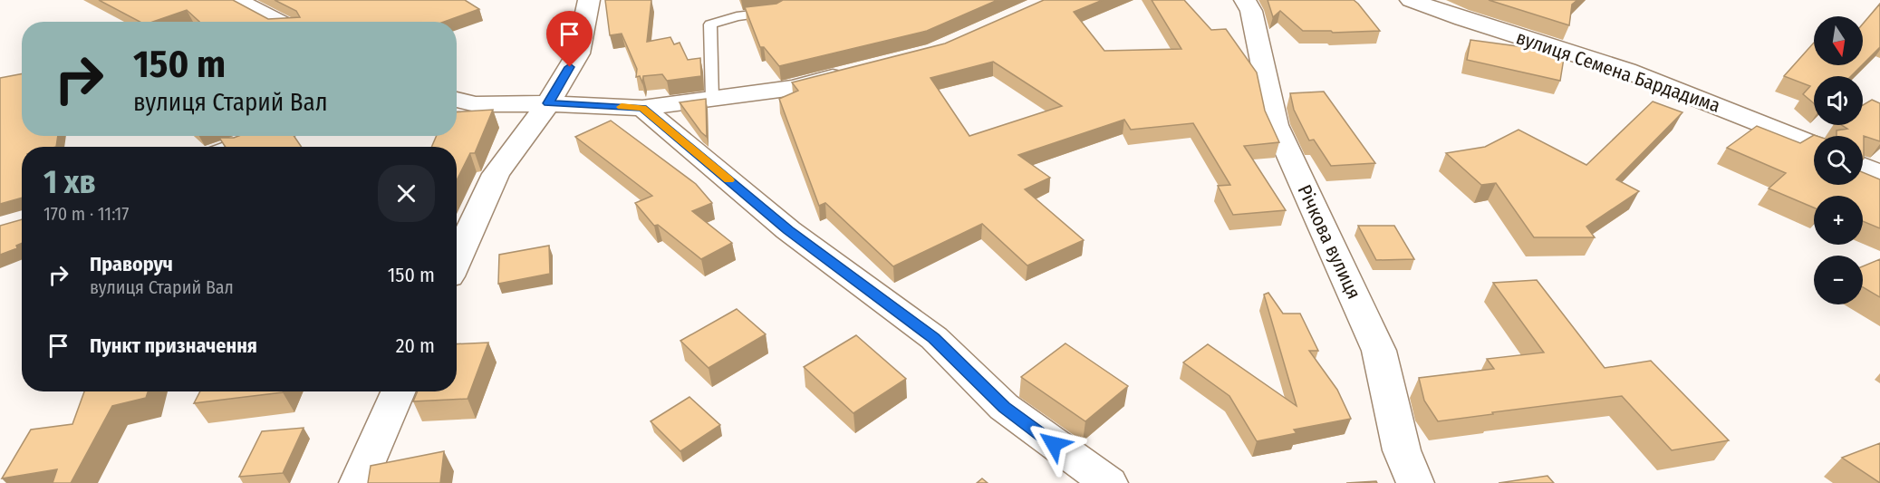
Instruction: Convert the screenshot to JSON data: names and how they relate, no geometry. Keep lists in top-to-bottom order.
{
  "streets": {
    "street": ["вулиця Семена Бардадима", "Річкова вулиця"]
  },
  "north": "bottom",
  "page": {
    "map_buttons": ["+", "−"],
    "turn": ["150 m", "вулиця Старий Вал"],
    "heading": ["1 хв", "170 m · 11:17"],
    "list": [
      {
        "name": "Праворуч",
        "note": "вулиця Старий Вал",
        "value": "150 m"
      },
      {
        "name": "Пункт призначення",
        "value": "20 m"
      }
    ]
  }
}
